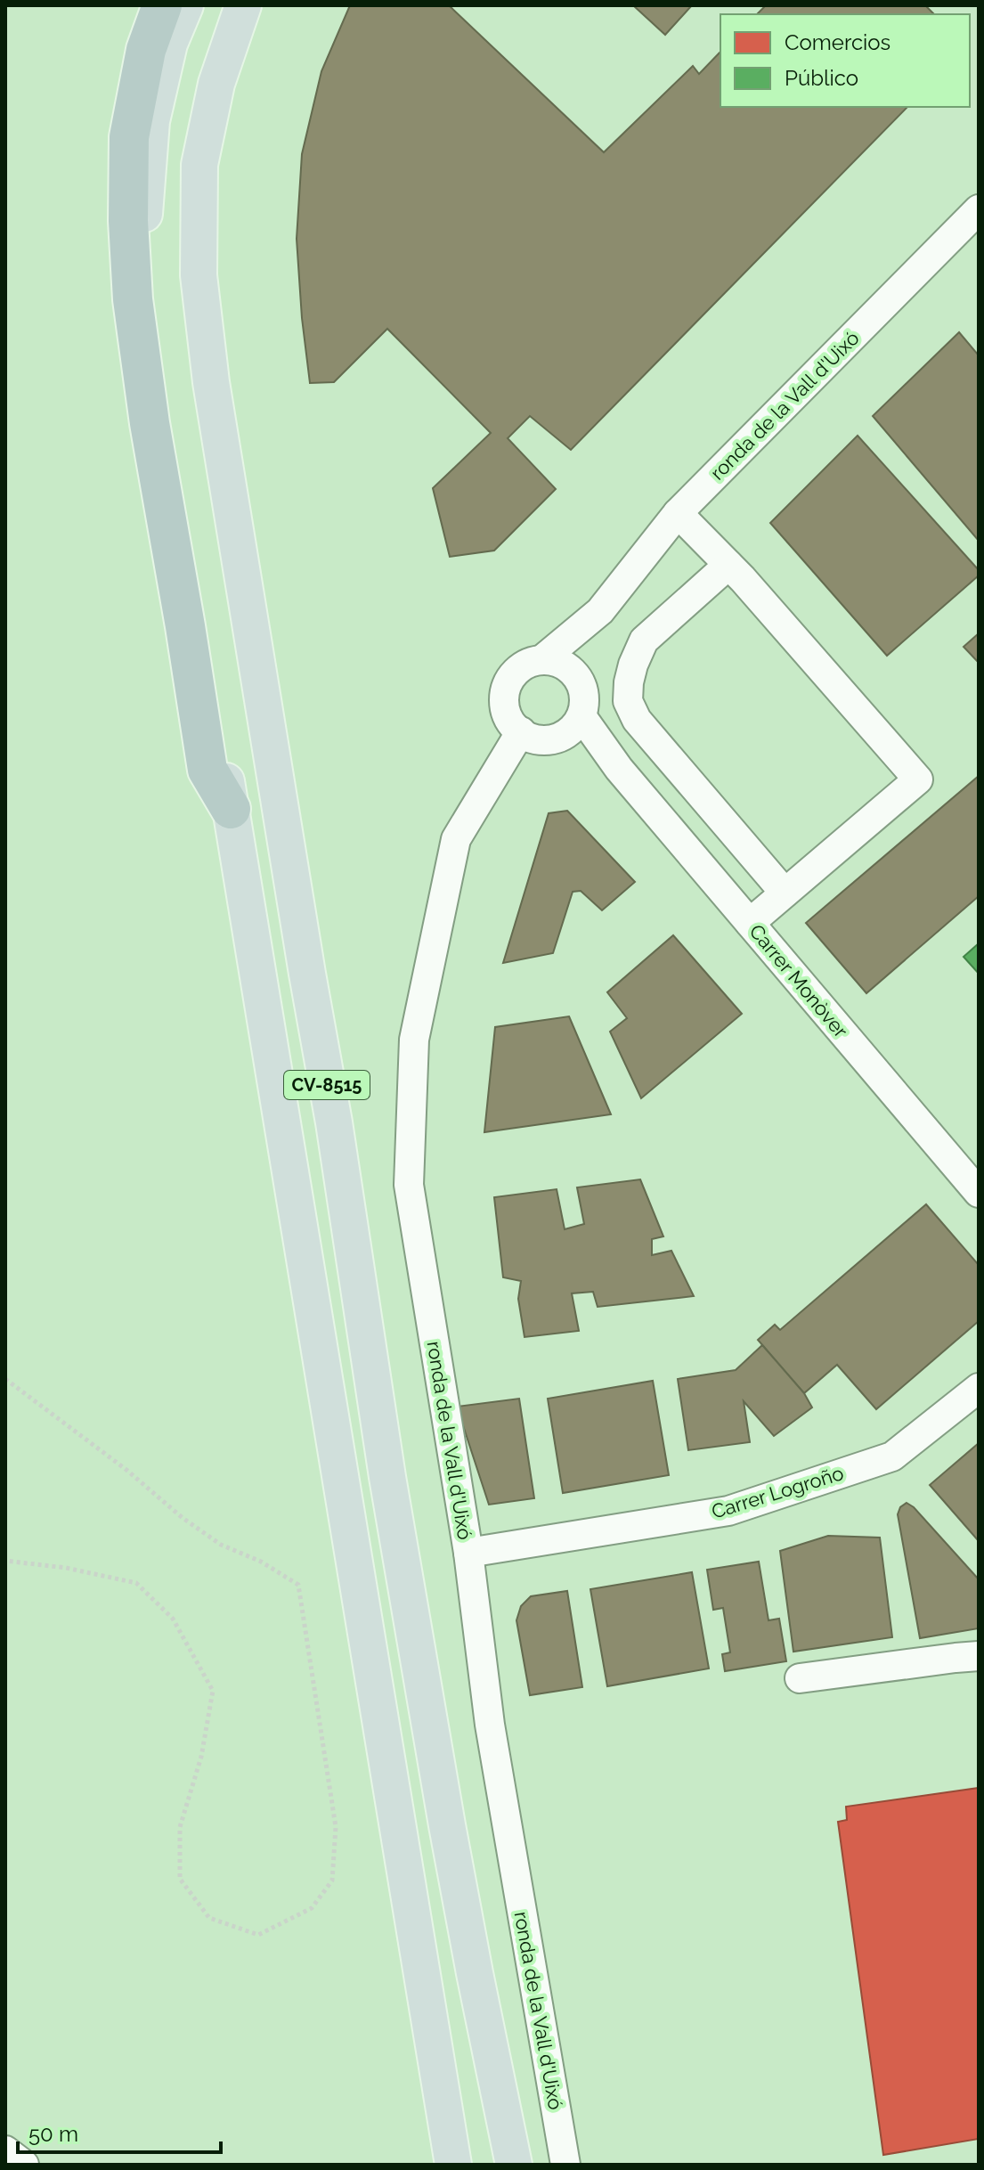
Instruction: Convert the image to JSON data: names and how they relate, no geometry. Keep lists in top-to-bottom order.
{
  "streets": {
    "main road": ["CV-8515"],
    "street": ["ronda de la Vall d'Uixó", "Carrer Monòver", "Carrer Logroño"]
  },
  "crossings": [
    ["ronda de la Vall d'Uixó", "Carrer Monòver"],
    ["ronda de la Vall d'Uixó", "Carrer Logroño"]
  ],
  "legend": ["Comercios", "Público"],
  "scale_bar": "50 m"
}
